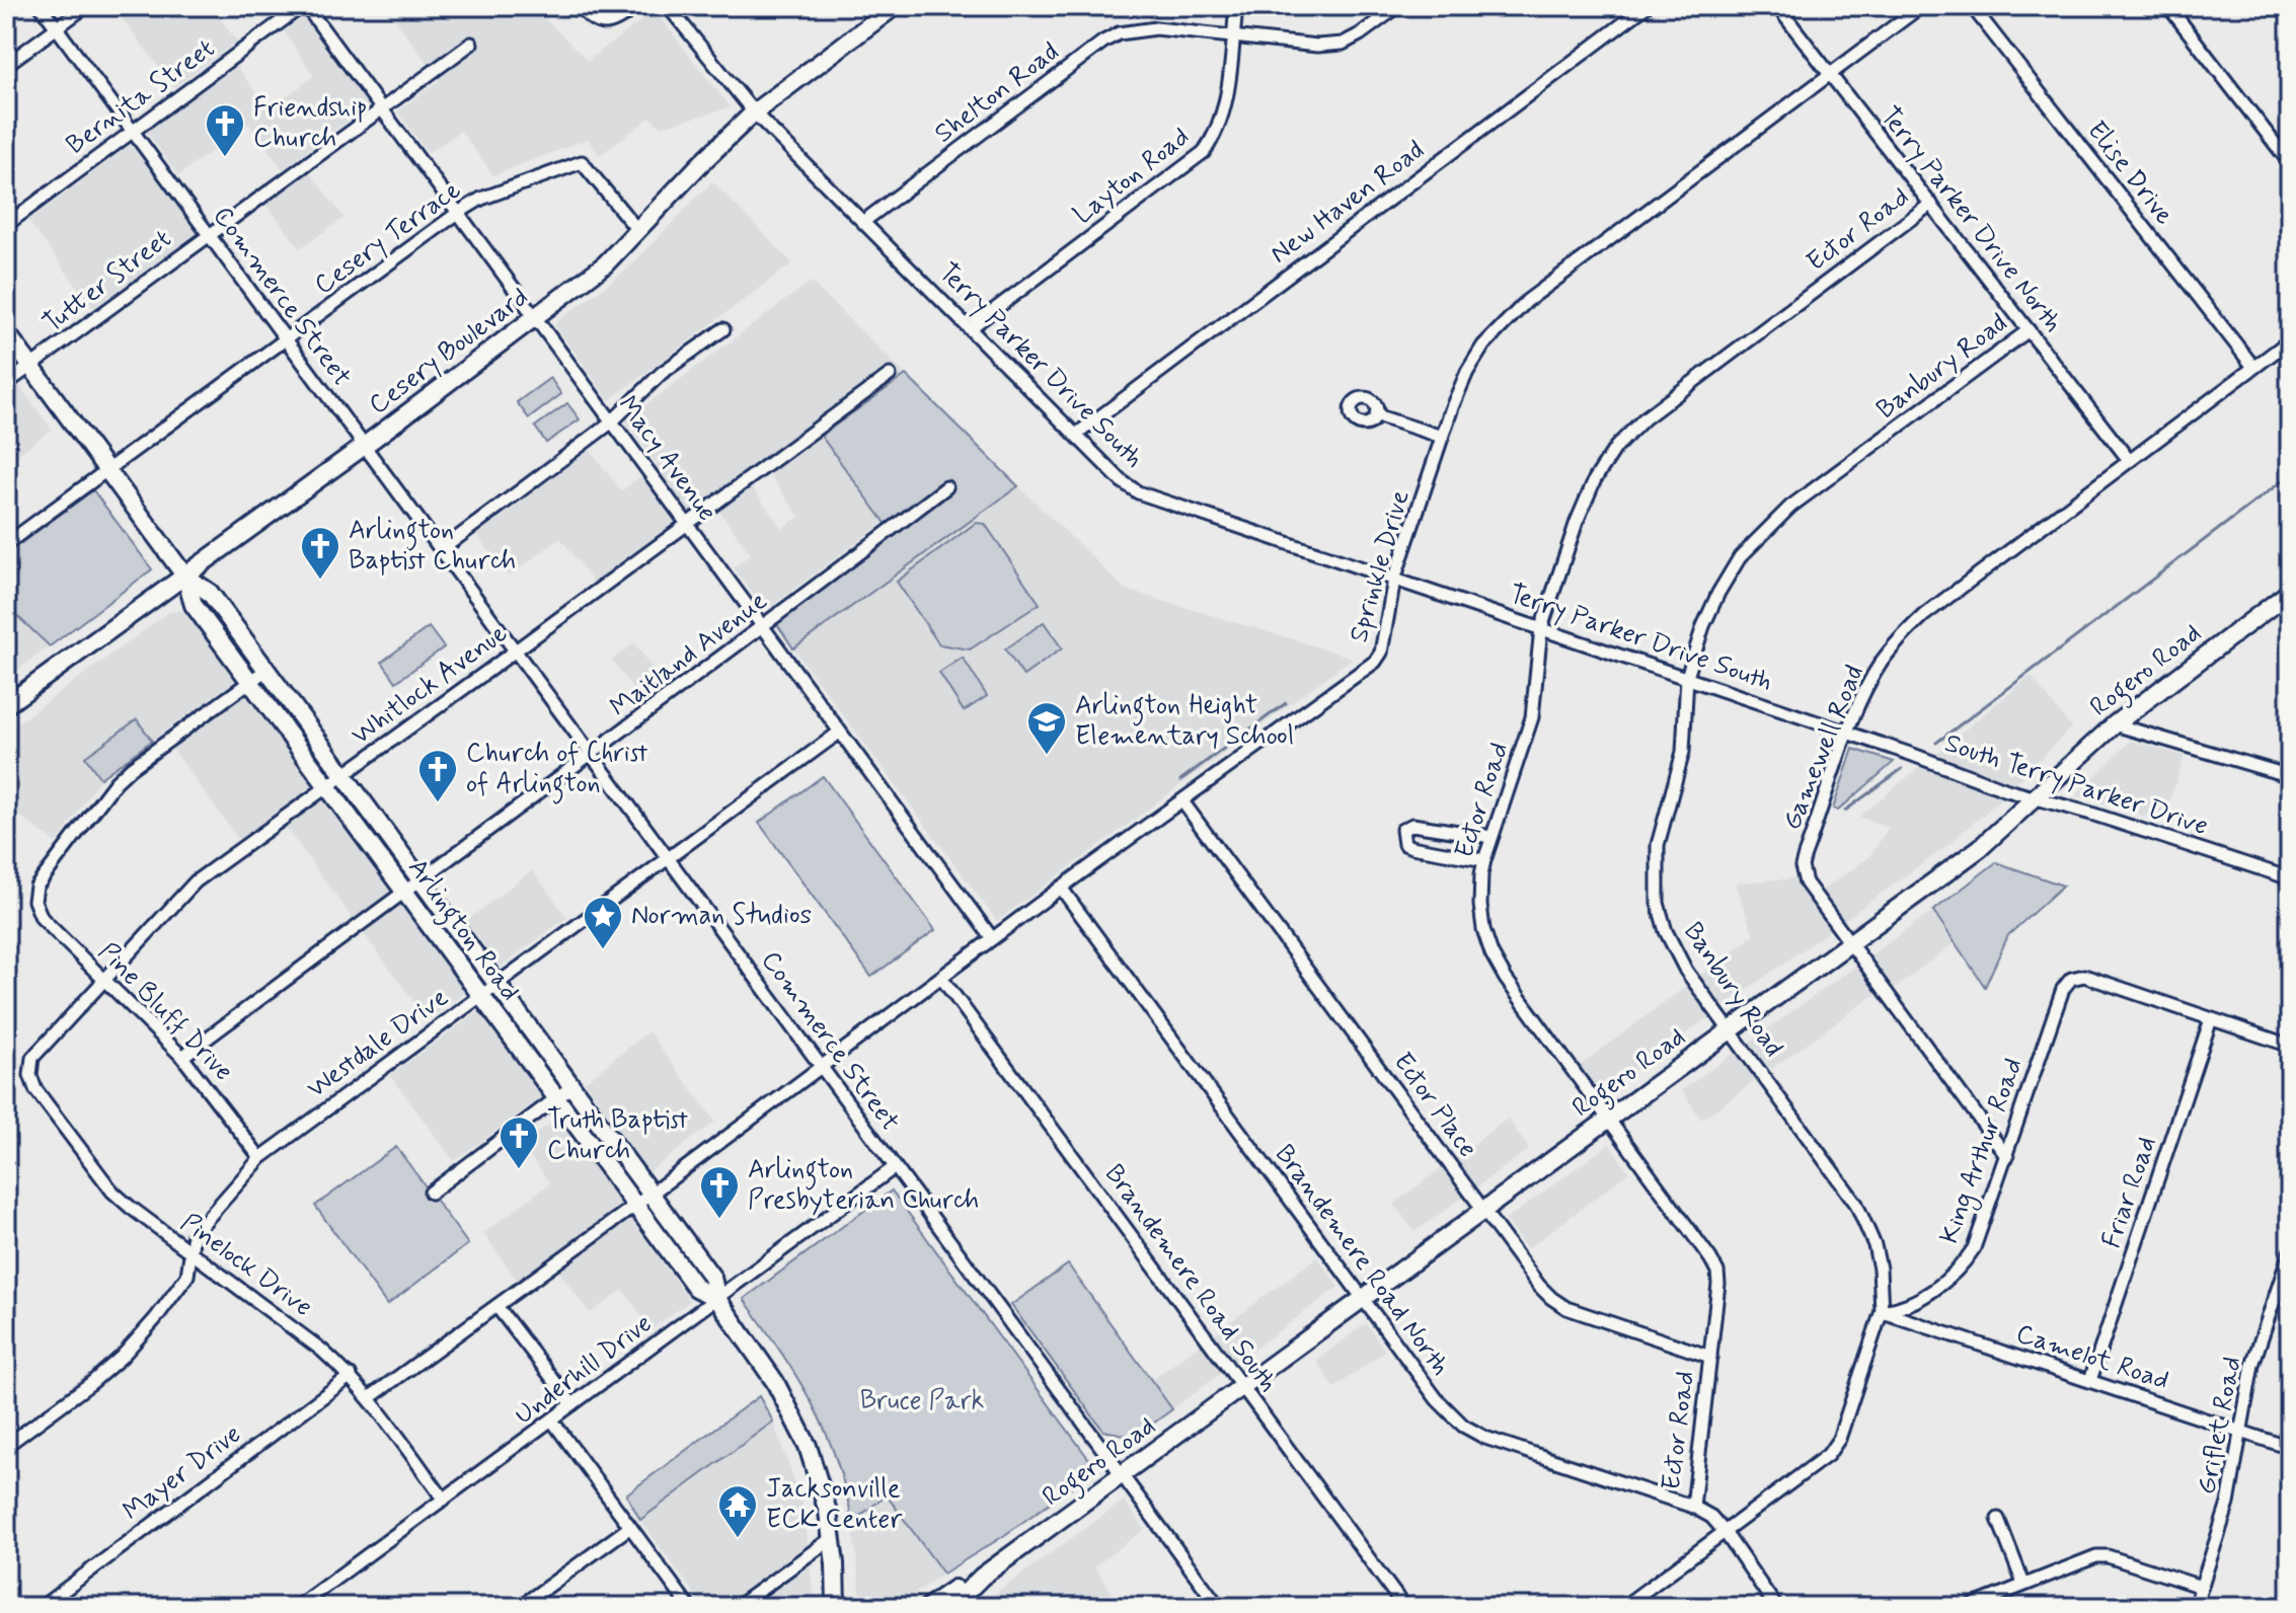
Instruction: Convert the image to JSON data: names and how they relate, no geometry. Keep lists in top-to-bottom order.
{
  "streets": {
    "main road": ["Cesery Boulevard", "Rogero Road", "Arlington Road"],
    "street": [
      "Shelton Road",
      "Bernita Street",
      "Elise Drive",
      "Layton Road",
      "New Haven Road",
      "Terry Parker Drive North",
      "Ector Road",
      "Cesery Terrace",
      "Tutter Street",
      "Commerce Street",
      "Terry Parker Drive South",
      "Banbury Road",
      "Macy Avenue",
      "Sprinkle Drive",
      "Maitland Avenue",
      "Whitlock Avenue",
      "Gamewell Road",
      "South Terry Parker Drive",
      "Pine Bluff Drive",
      "Westdale Drive",
      "Ector Place",
      "King Arthur Road",
      "Friar Road",
      "Brandemere Road North",
      "Pinelock Drive",
      "Brandemere Road South",
      "Camelot Road",
      "Underhill Drive",
      "Griflet Road",
      "Mayer Drive"
    ]
  },
  "crossings": [
    ["Shelton Road", "Layton Road"],
    ["Shelton Road", "Terry Parker Drive South"],
    ["Bernita Street", "Commerce Street"],
    ["Bernita Street", "Macy Avenue"],
    ["Elise Drive", "Gamewell Road"],
    ["Layton Road", "Terry Parker Drive South"],
    ["New Haven Road", "Terry Parker Drive South"],
    ["Terry Parker Drive North", "Ector Road"],
    ["Terry Parker Drive North", "Banbury Road"],
    ["Terry Parker Drive North", "Sprinkle Drive"],
    ["Terry Parker Drive North", "Gamewell Road"],
    ["Ector Road", "Terry Parker Drive South"],
    ["Ector Road", "Rogero Road"],
    ["Ector Road", "Ector Place"],
    ["Ector Road", "Brandemere Road North"],
    ["Cesery Terrace", "Commerce Street"],
    ["Cesery Terrace", "Cesery Boulevard"],
    ["Cesery Terrace", "Macy Avenue"],
    ["Cesery Terrace", "Arlington Road"],
    ["Tutter Street", "Commerce Street"],
    ["Tutter Street", "Macy Avenue"],
    ["Tutter Street", "Arlington Road"],
    ["Commerce Street", "Cesery Boulevard"],
    ["Commerce Street", "Sprinkle Drive"],
    ["Commerce Street", "Maitland Avenue"],
    ["Commerce Street", "Rogero Road"],
    ["Commerce Street", "Whitlock Avenue"],
    ["Commerce Street", "Westdale Drive"],
    ["Commerce Street", "Underhill Drive"],
    ["Cesery Boulevard", "Terry Parker Drive South"],
    ["Cesery Boulevard", "Macy Avenue"],
    ["Cesery Boulevard", "Arlington Road"],
    ["Terry Parker Drive South", "Banbury Road"],
    ["Terry Parker Drive South", "Sprinkle Drive"],
    ["Terry Parker Drive South", "Gamewell Road"],
    ["Terry Parker Drive South", "South Terry Parker Drive"],
    ["Banbury Road", "Rogero Road"],
    ["Banbury Road", "King Arthur Road"],
    ["Banbury Road", "Camelot Road"],
    ["Macy Avenue", "Sprinkle Drive"],
    ["Macy Avenue", "Maitland Avenue"],
    ["Macy Avenue", "Whitlock Avenue"],
    ["Macy Avenue", "Westdale Drive"],
    ["Sprinkle Drive", "Arlington Road"],
    ["Sprinkle Drive", "Ector Place"],
    ["Sprinkle Drive", "Brandemere Road North"],
    ["Sprinkle Drive", "Brandemere Road South"],
    ["Maitland Avenue", "Arlington Road"],
    ["Maitland Avenue", "Pine Bluff Drive"],
    ["Rogero Road", "Gamewell Road"],
    ["Rogero Road", "South Terry Parker Drive"],
    ["Rogero Road", "Ector Place"],
    ["Rogero Road", "Brandemere Road North"],
    ["Rogero Road", "Brandemere Road South"],
    ["Whitlock Avenue", "Arlington Road"],
    ["Whitlock Avenue", "Pine Bluff Drive"],
    ["Whitlock Avenue", "Pinelock Drive"],
    ["Gamewell Road", "South Terry Parker Drive"],
    ["Gamewell Road", "King Arthur Road"],
    ["Arlington Road", "Pine Bluff Drive"],
    ["Arlington Road", "Westdale Drive"],
    ["Arlington Road", "Underhill Drive"],
    ["Pine Bluff Drive", "Westdale Drive"],
    ["Westdale Drive", "Pinelock Drive"],
    ["King Arthur Road", "Friar Road"],
    ["King Arthur Road", "Camelot Road"],
    ["Friar Road", "Camelot Road"],
    ["Pinelock Drive", "Underhill Drive"],
    ["Pinelock Drive", "Mayer Drive"],
    ["Camelot Road", "Griflet Road"]
  ],
  "parks": ["Bruce Park"],
  "places": {
    "church": [
      "Friendship Church",
      "Arlington Baptist Church",
      "Church of Christ of Arlington",
      "Truth Baptist Church",
      "Arlington Presbyterian Church"
    ],
    "school or university": ["Arlington Height Elementary School"],
    "place": ["Norman Studios"],
    "temple": ["Jacksonville ECK Center"]
  }
}
